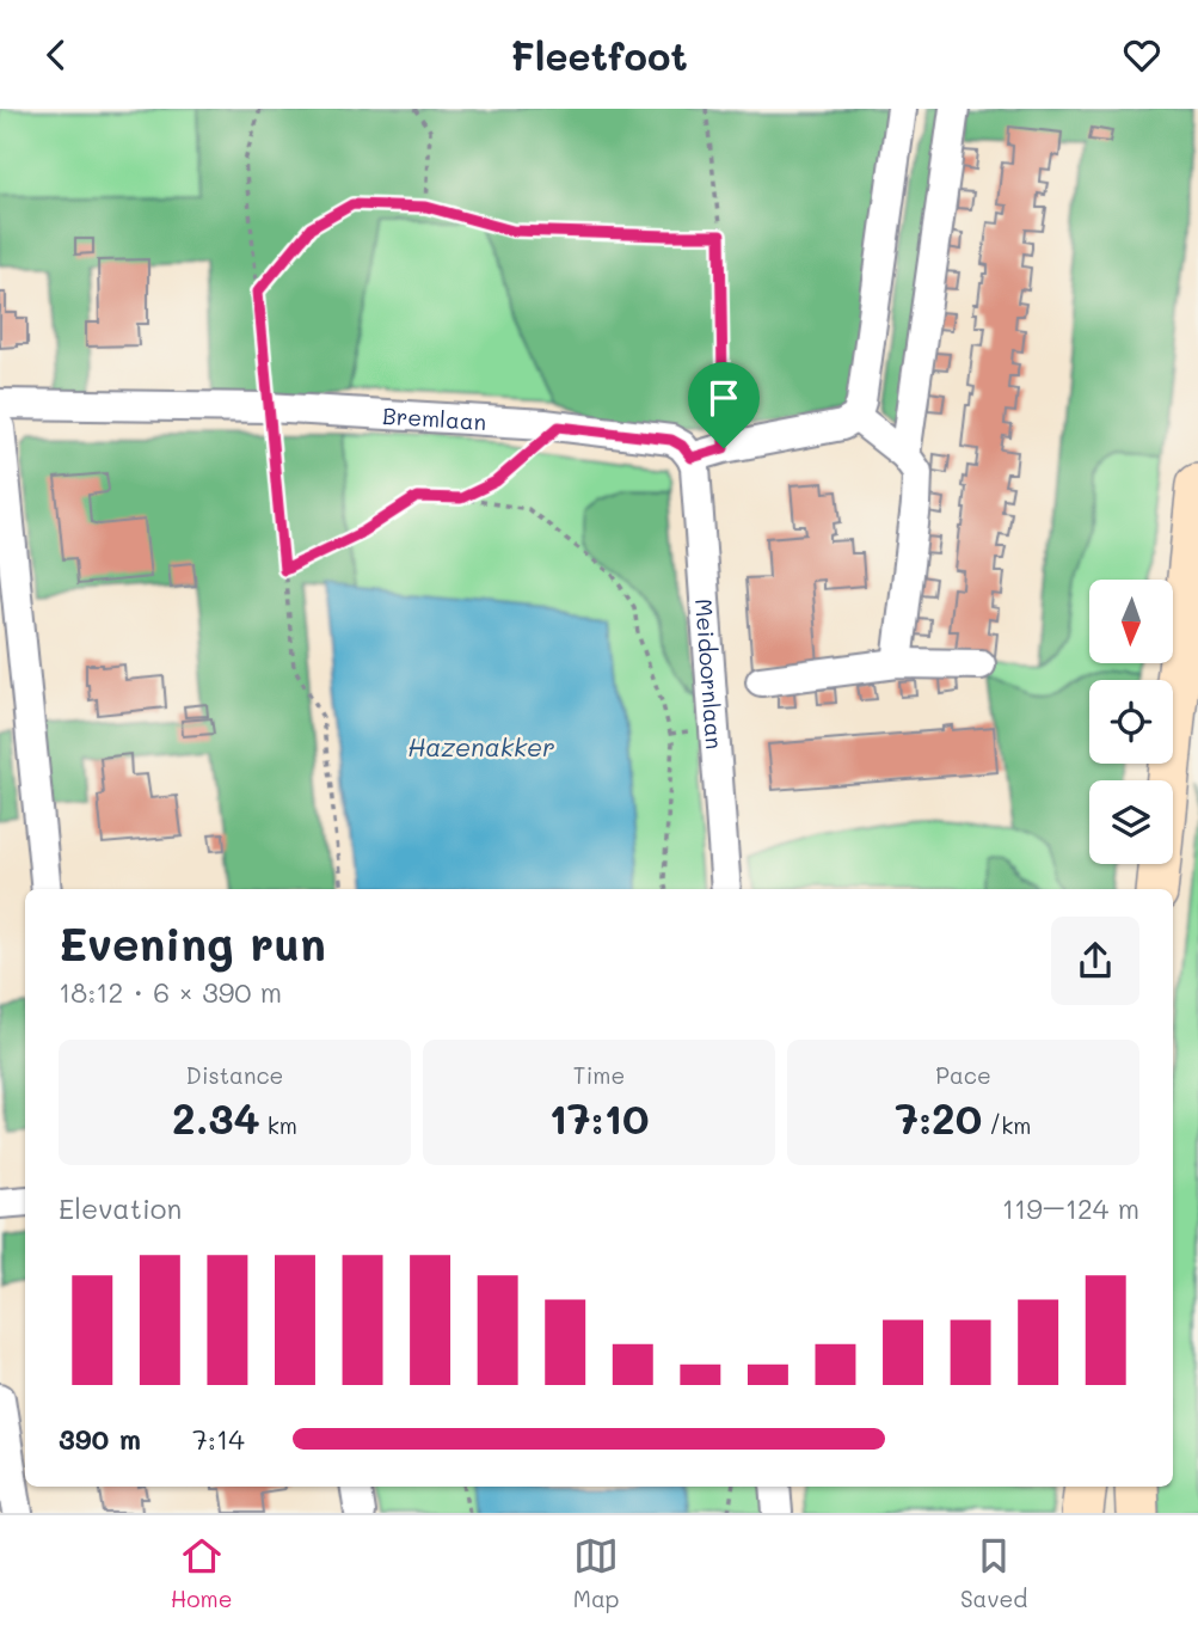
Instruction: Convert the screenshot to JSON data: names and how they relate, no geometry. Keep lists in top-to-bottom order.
{
  "streets": {
    "street": ["Bremlaan", "Meidoornlaan"]
  },
  "crossings": [
    ["Bremlaan", "Meidoornlaan"]
  ],
  "water": ["Hazenakker"],
  "north": "bottom",
  "page": {
    "header": "Fleetfoot",
    "heading": ["Evening run", "18:12 · 6 × 390 m"],
    "stats": [
      ["Distance", "2.34 km"],
      ["Time", "17:10"],
      ["Pace", "7:20 /km"]
    ],
    "chart": ["Elevation", "119–124 m"],
    "list": [
      {
        "name": "390 m",
        "note": "7:14"
      }
    ],
    "tabs": ["Home", "Map", "Saved"]
  }
}
